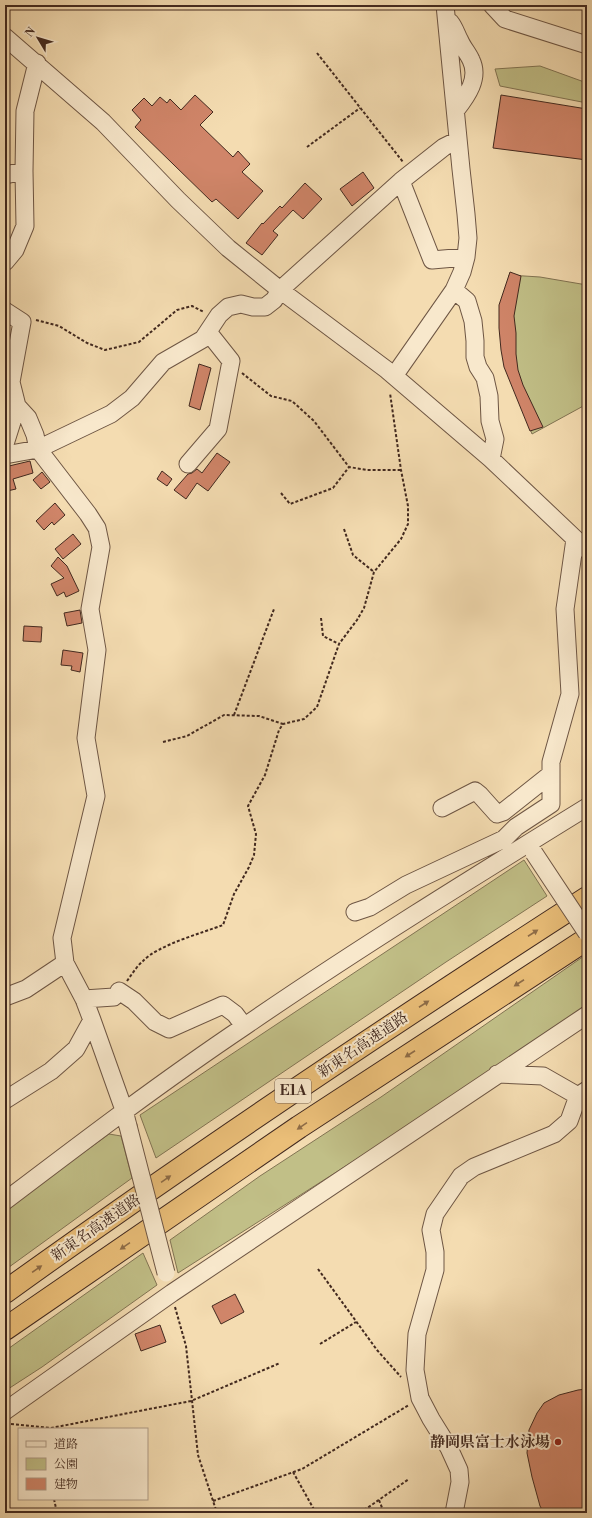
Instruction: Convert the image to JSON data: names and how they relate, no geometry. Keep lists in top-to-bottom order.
{
  "streets": {
    "highway": ["新東名高速道路", "E1A"]
  },
  "places": ["静岡県富士水泳場"],
  "legend": ["道路", "公園", "建物"],
  "north": "top left"
}
